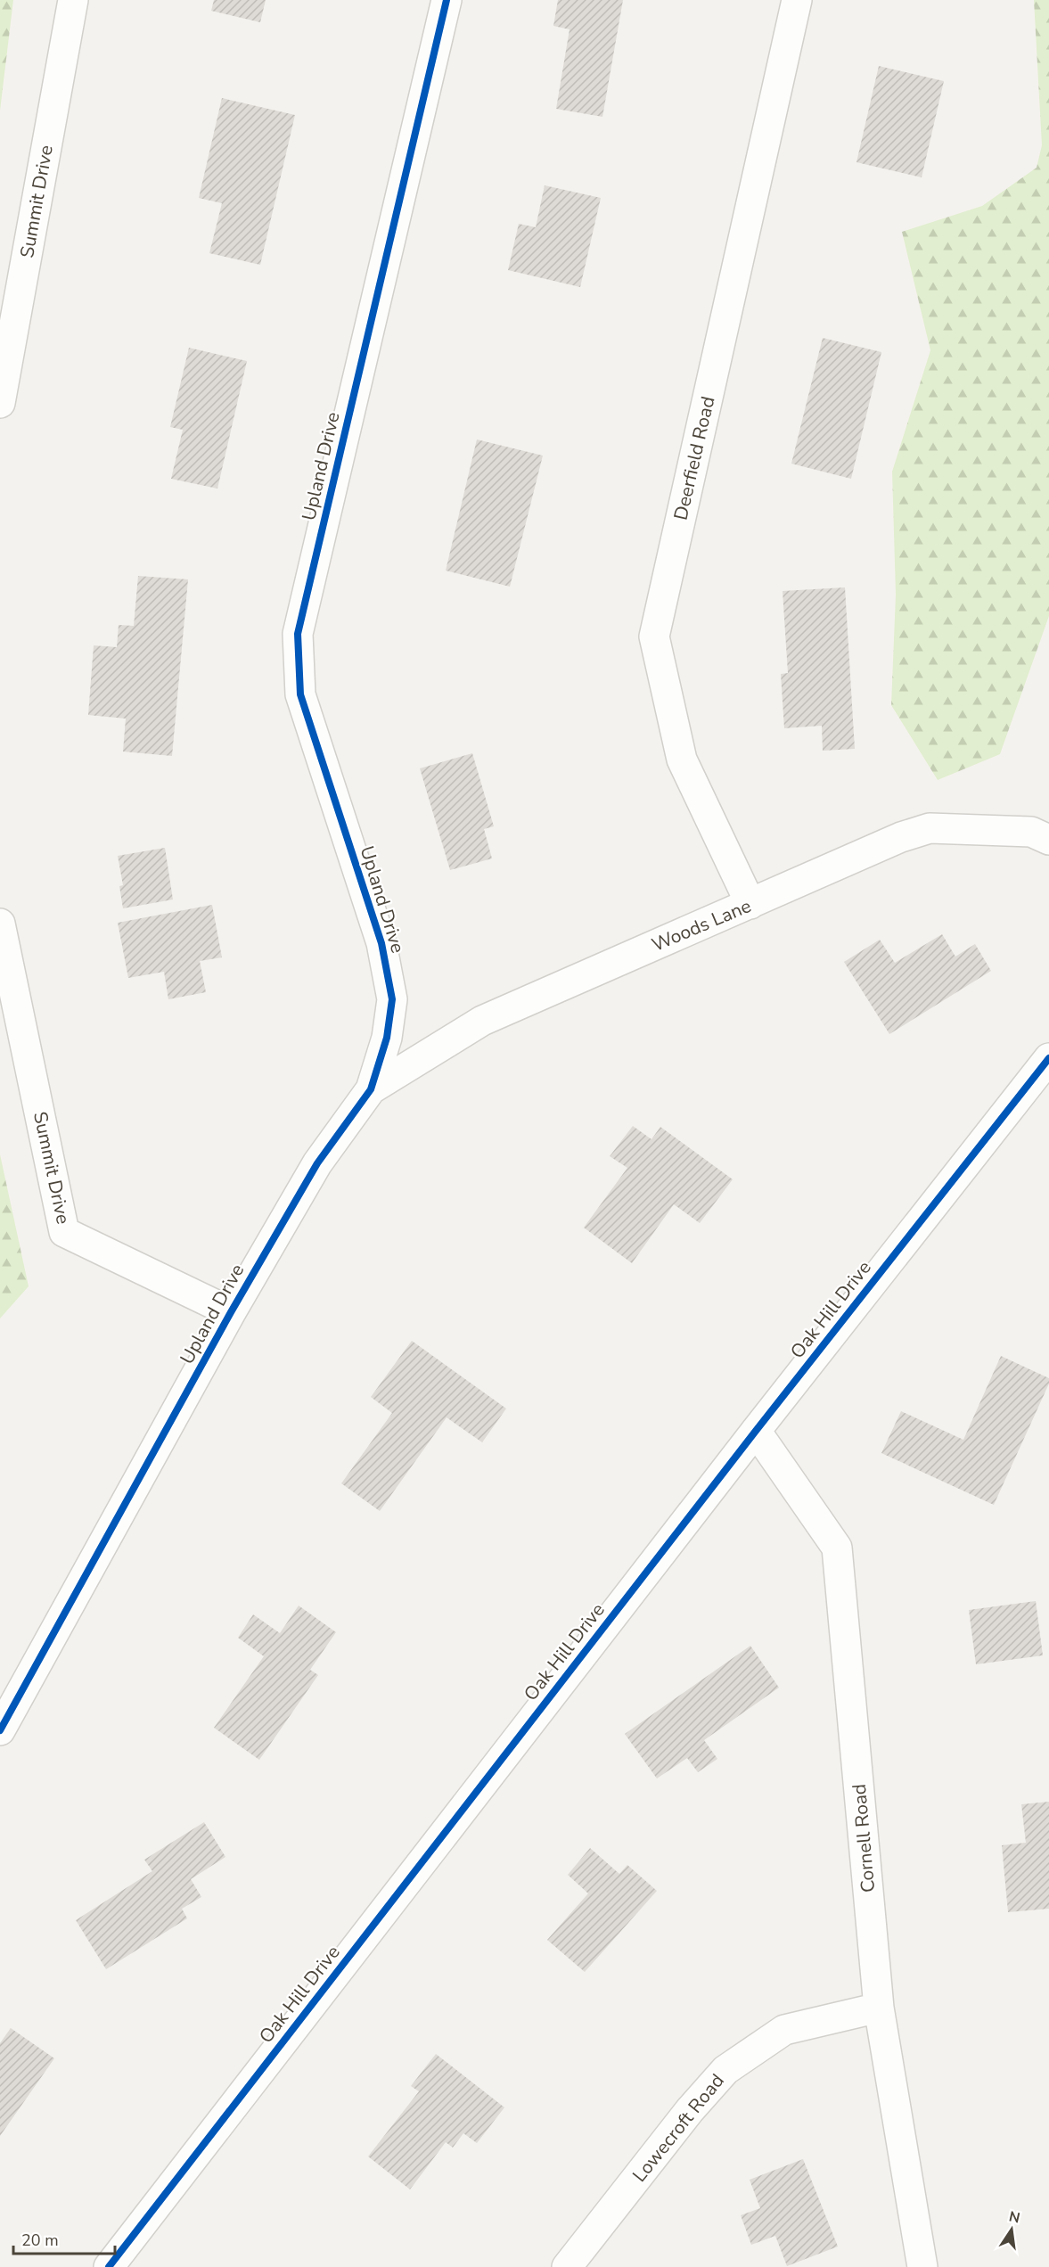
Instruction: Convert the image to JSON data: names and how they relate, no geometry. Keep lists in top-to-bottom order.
{
  "streets": {
    "street": [
      "Summit Drive",
      "Deerfield Road",
      "Upland Drive",
      "Woods Lane",
      "Oak Hill Drive",
      "Cornell Road",
      "Lowecroft Road"
    ]
  },
  "crossings": [
    ["Summit Drive", "Upland Drive"],
    ["Deerfield Road", "Woods Lane"],
    ["Upland Drive", "Woods Lane"],
    ["Oak Hill Drive", "Cornell Road"],
    ["Cornell Road", "Lowecroft Road"]
  ],
  "scale_bar": "20 m",
  "north": "top"
}
